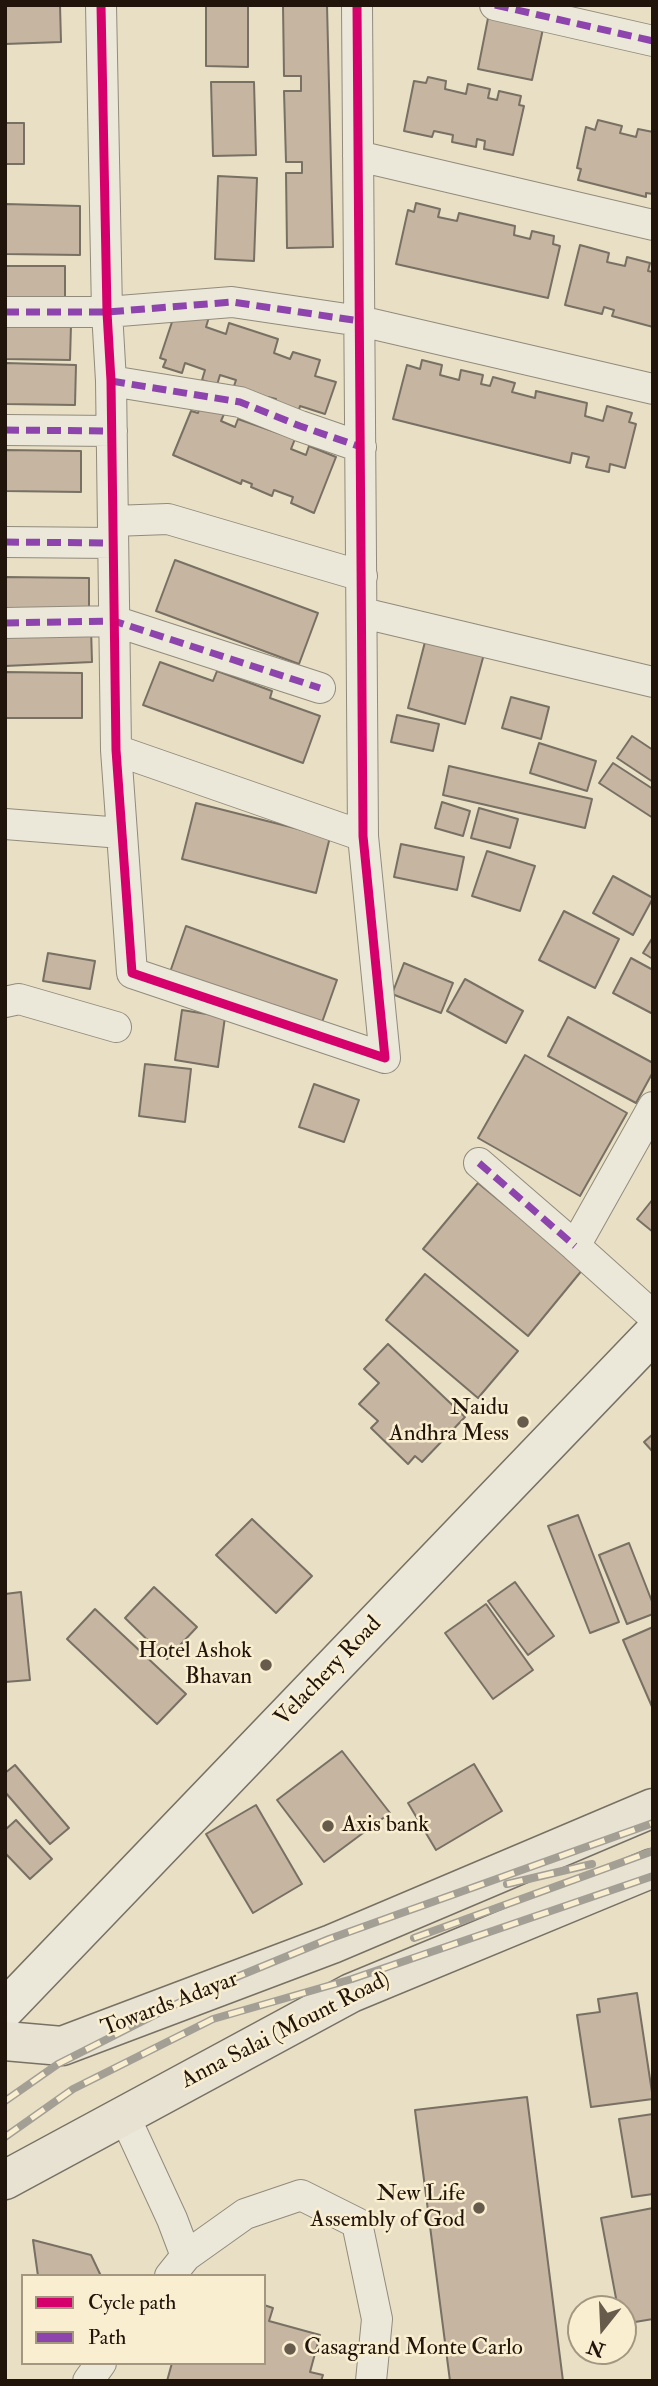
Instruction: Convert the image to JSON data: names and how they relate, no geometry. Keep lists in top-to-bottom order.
{
  "streets": {
    "main road": ["Velachery Road", "Towards Adayar", "Anna Salai (Mount Road)"]
  },
  "places": [
    "Naidu Andhra Mess",
    "Hotel Ashok Bhavan",
    "Axis bank",
    "New Life Assembly of God",
    "Casagrand Monte Carlo"
  ],
  "legend": ["Cycle path", "Path"],
  "north": "bottom"
}
